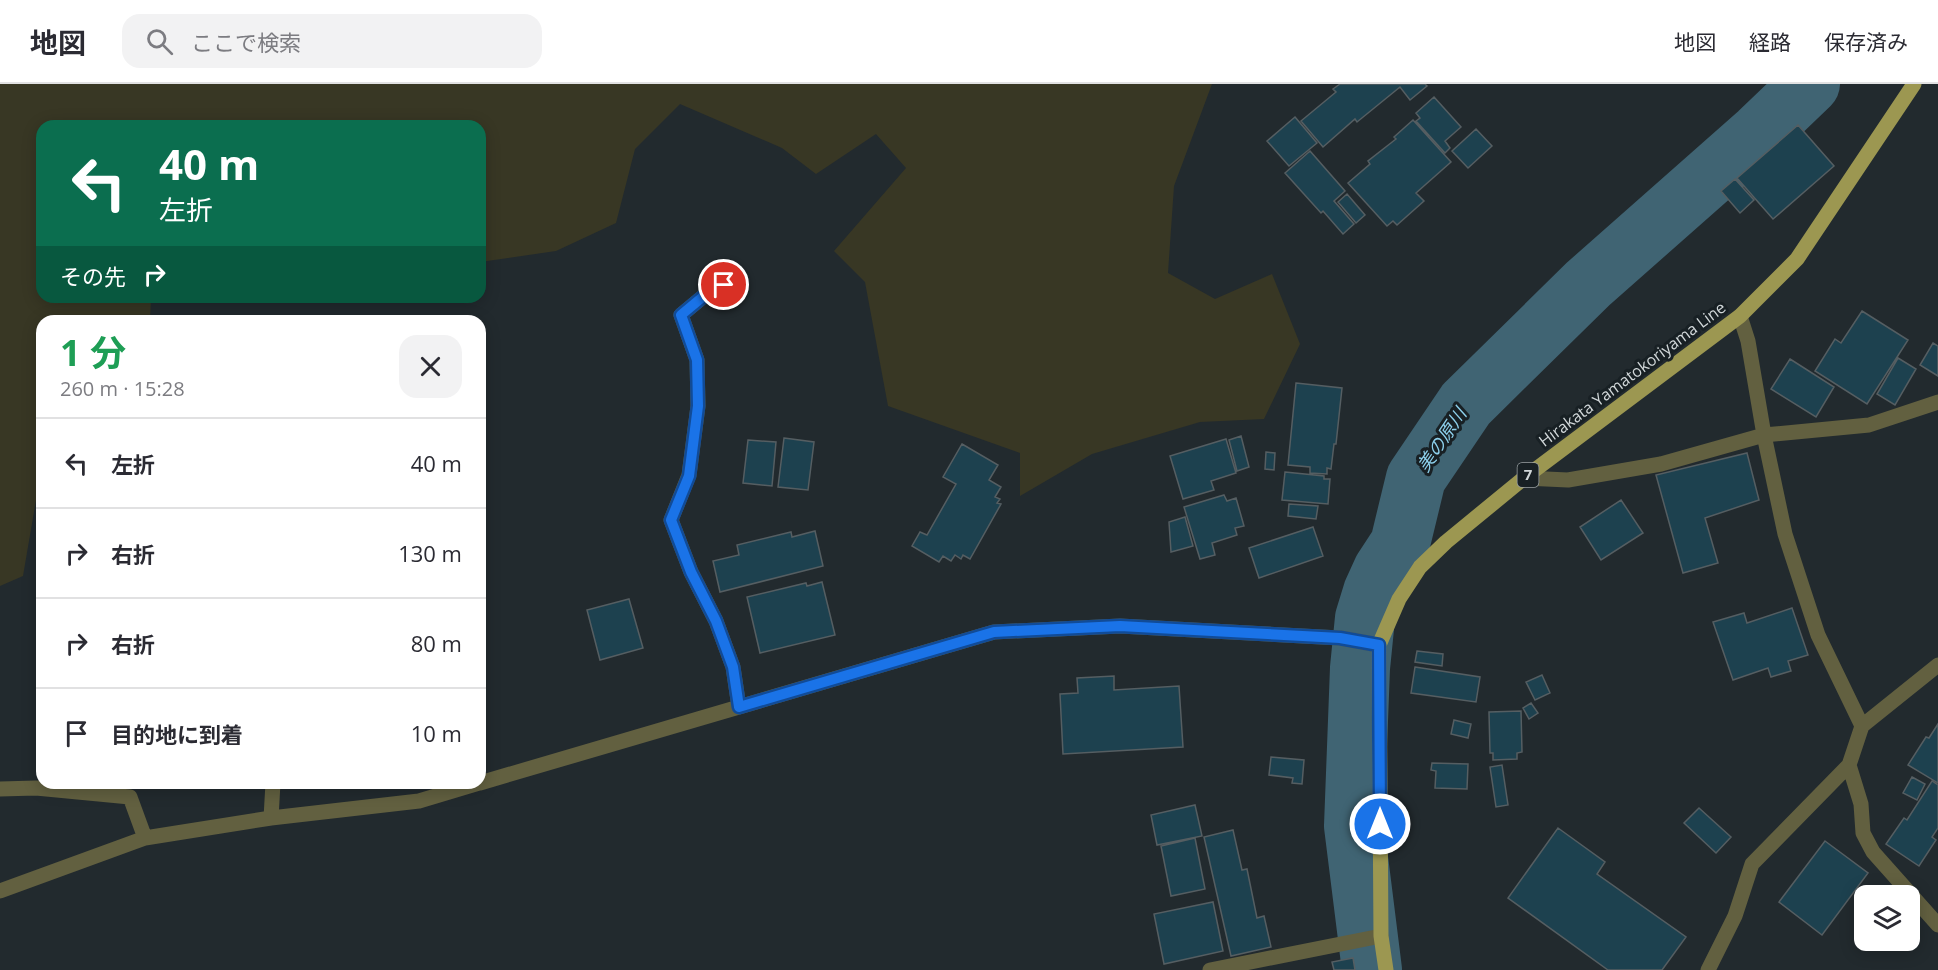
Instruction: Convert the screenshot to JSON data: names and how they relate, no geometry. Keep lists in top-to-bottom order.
{
  "streets": {
    "main road": ["Hirakata Yamatokoriyama Line", "7"]
  },
  "water": ["美の原川"],
  "page": {
    "header": "地図",
    "search": "ここで検索",
    "nav": ["地図", "経路", "保存済み"],
    "turn": ["40 m", "左折"],
    "then": "その先",
    "heading": ["1 分", "260 m · 15:28"],
    "list": [
      {
        "name": "左折",
        "value": "40 m"
      },
      {
        "name": "右折",
        "value": "130 m"
      },
      {
        "name": "右折",
        "value": "80 m"
      },
      {
        "name": "目的地に到着",
        "value": "10 m"
      }
    ]
  }
}
